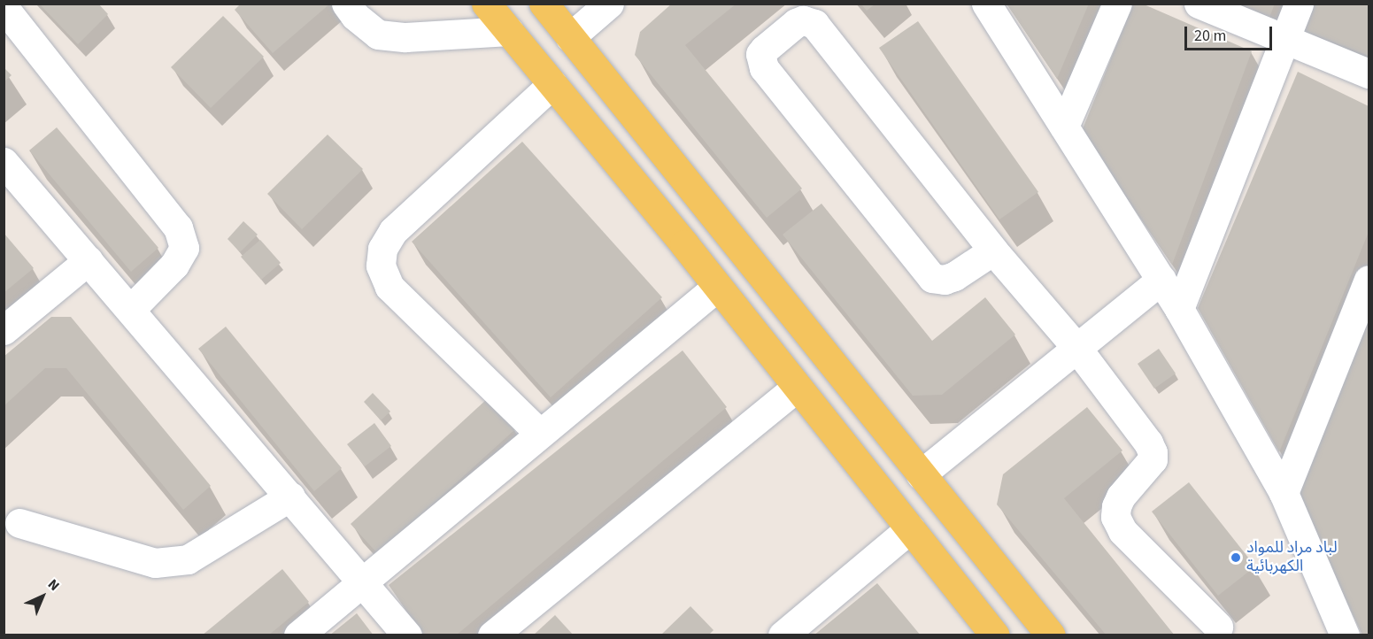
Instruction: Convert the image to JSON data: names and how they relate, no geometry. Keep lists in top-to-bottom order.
{
  "places": ["لباد مراد للمواد الكهربائية"],
  "scale_bar": "20 m",
  "north": "top right"
}
